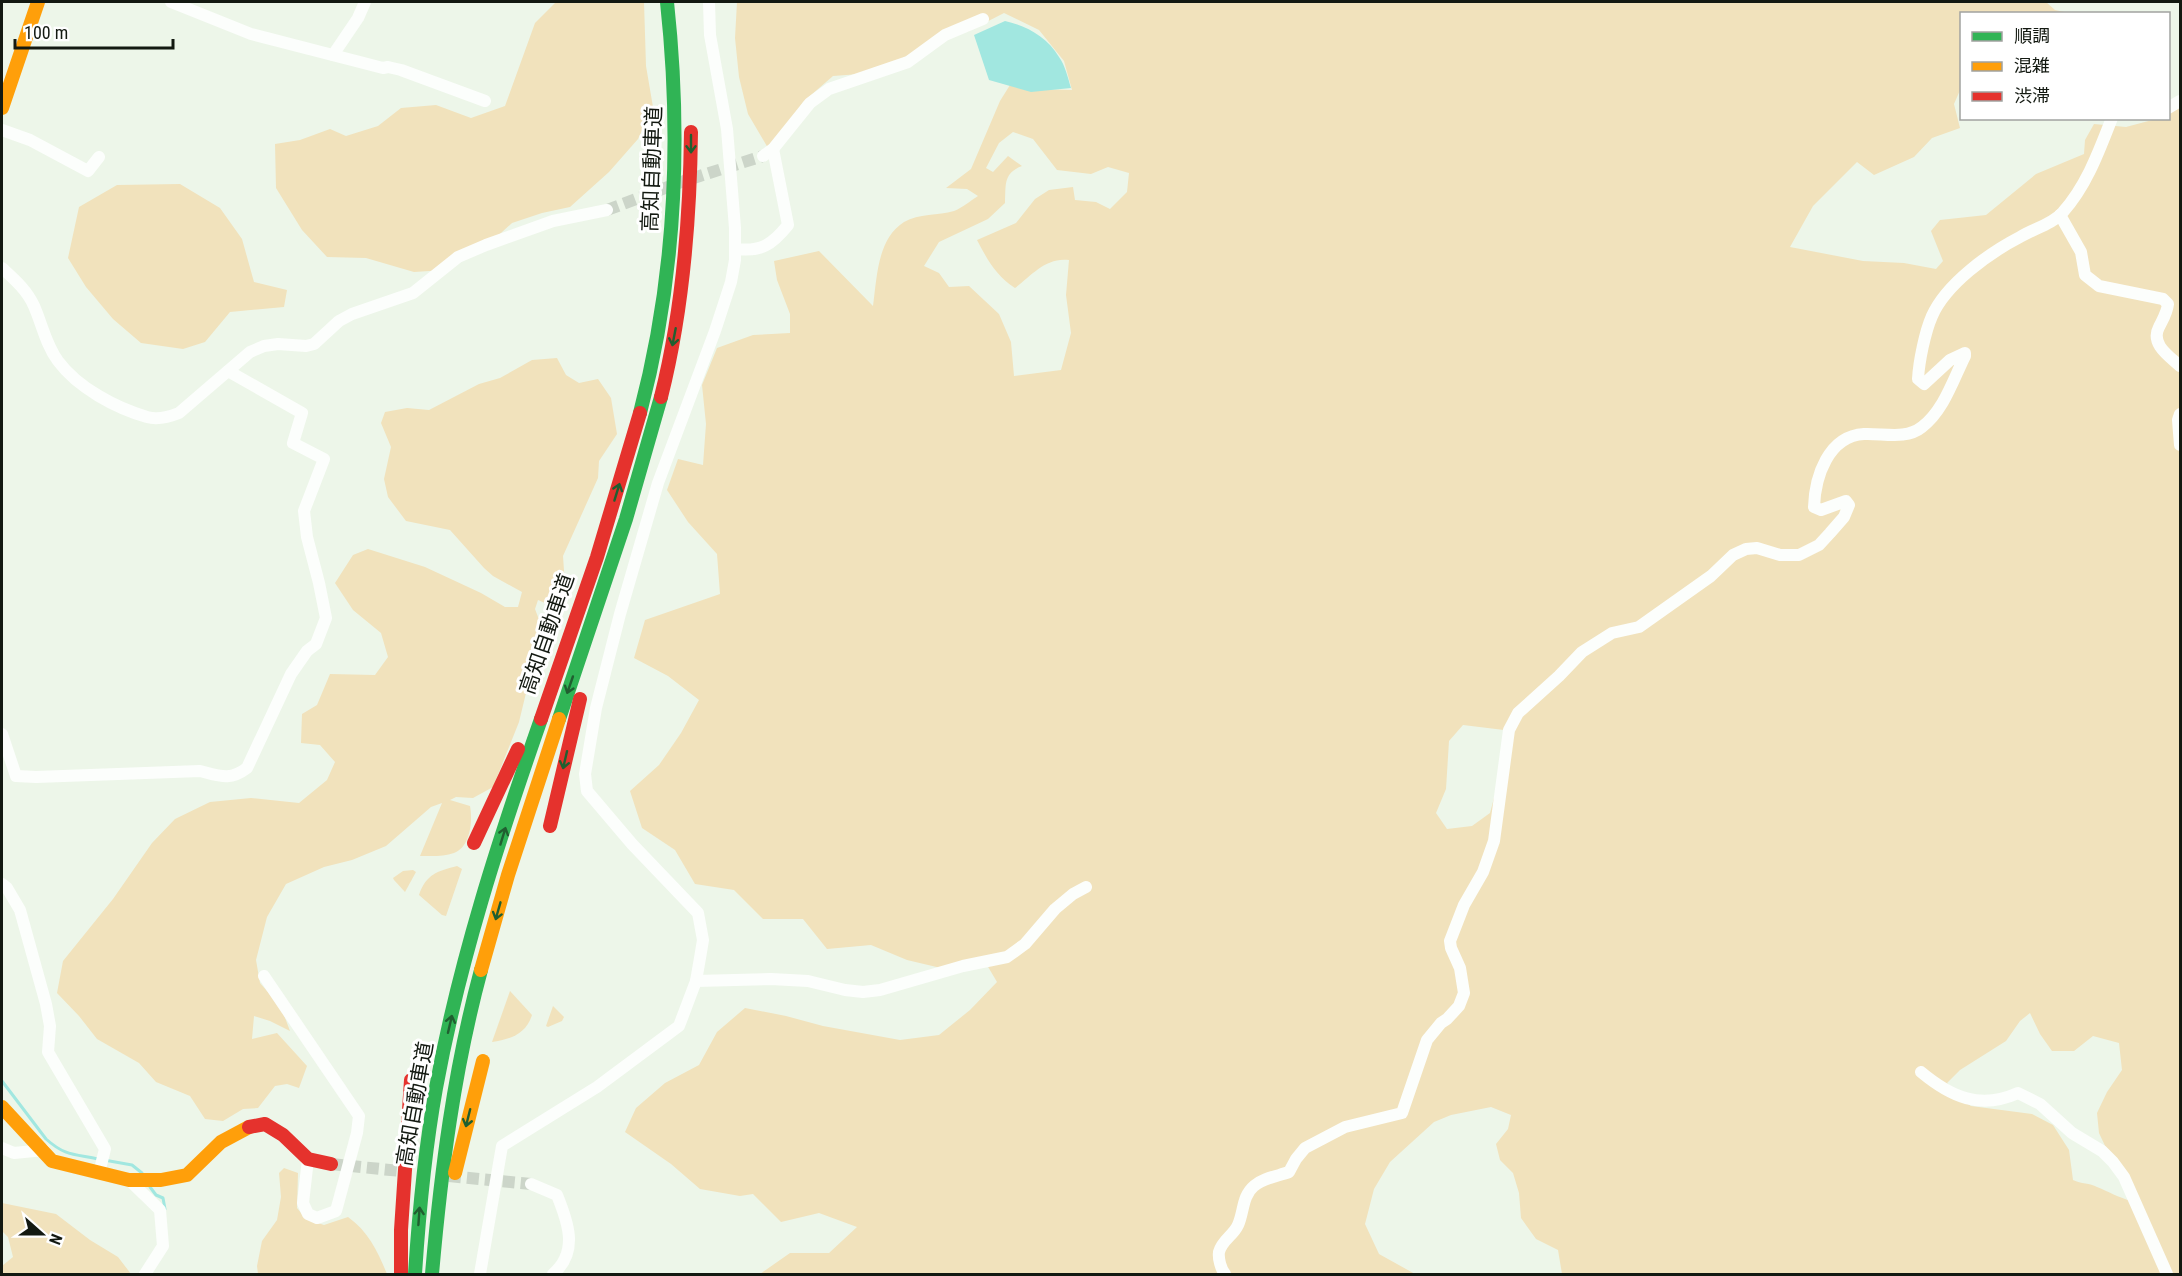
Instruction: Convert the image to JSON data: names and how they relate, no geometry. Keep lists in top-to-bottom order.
{
  "streets": {
    "main road": ["高知自動車道"]
  },
  "legend": ["順調", "混雑", "渋滞"],
  "scale_bar": "100 m",
  "north": "right"
}
